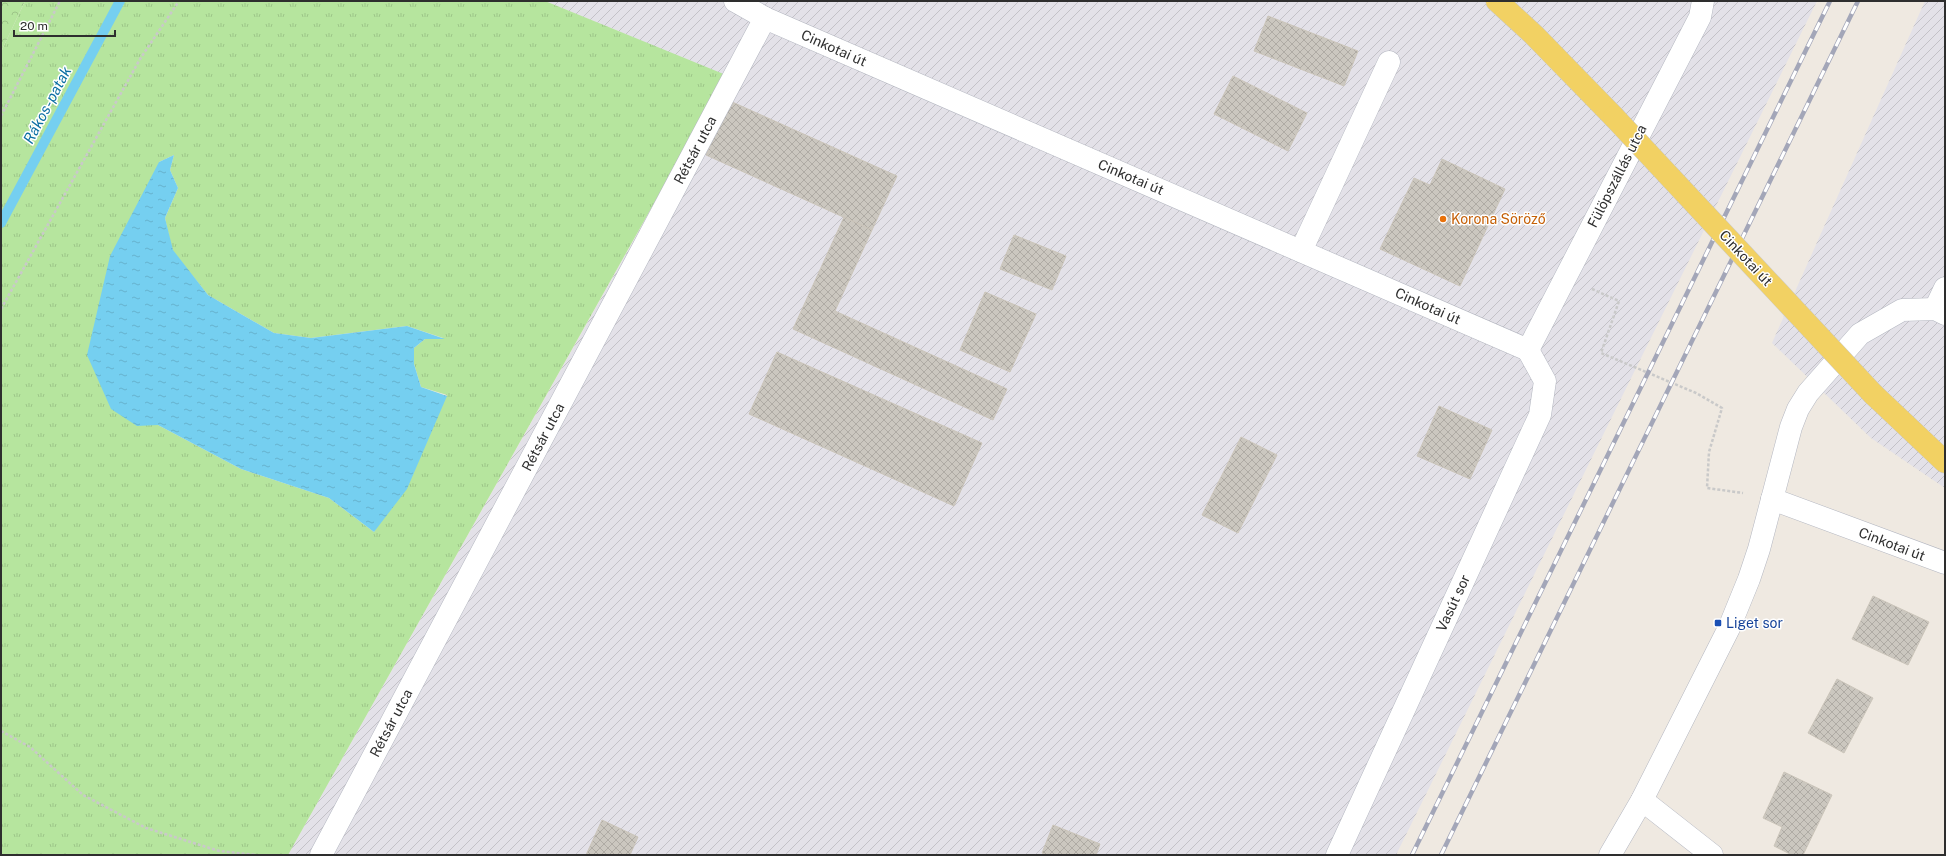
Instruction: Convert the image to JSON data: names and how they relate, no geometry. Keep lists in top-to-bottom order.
{
  "streets": {
    "main road": ["Cinkotai út"],
    "street": ["Rétsár utca", "Fülöpszállás utca", "Vasút sor"]
  },
  "crossings": [
    ["Cinkotai út", "Rétsár utca"],
    ["Cinkotai út", "Fülöpszállás utca"],
    ["Cinkotai út", "Vasút sor"],
    ["Fülöpszállás utca", "Vasút sor"]
  ],
  "water": ["Rákos-patak"],
  "places": {
    "other": ["Korona Söröző"],
    "transit": ["Liget sor"]
  },
  "scale_bar": "20 m"
}
